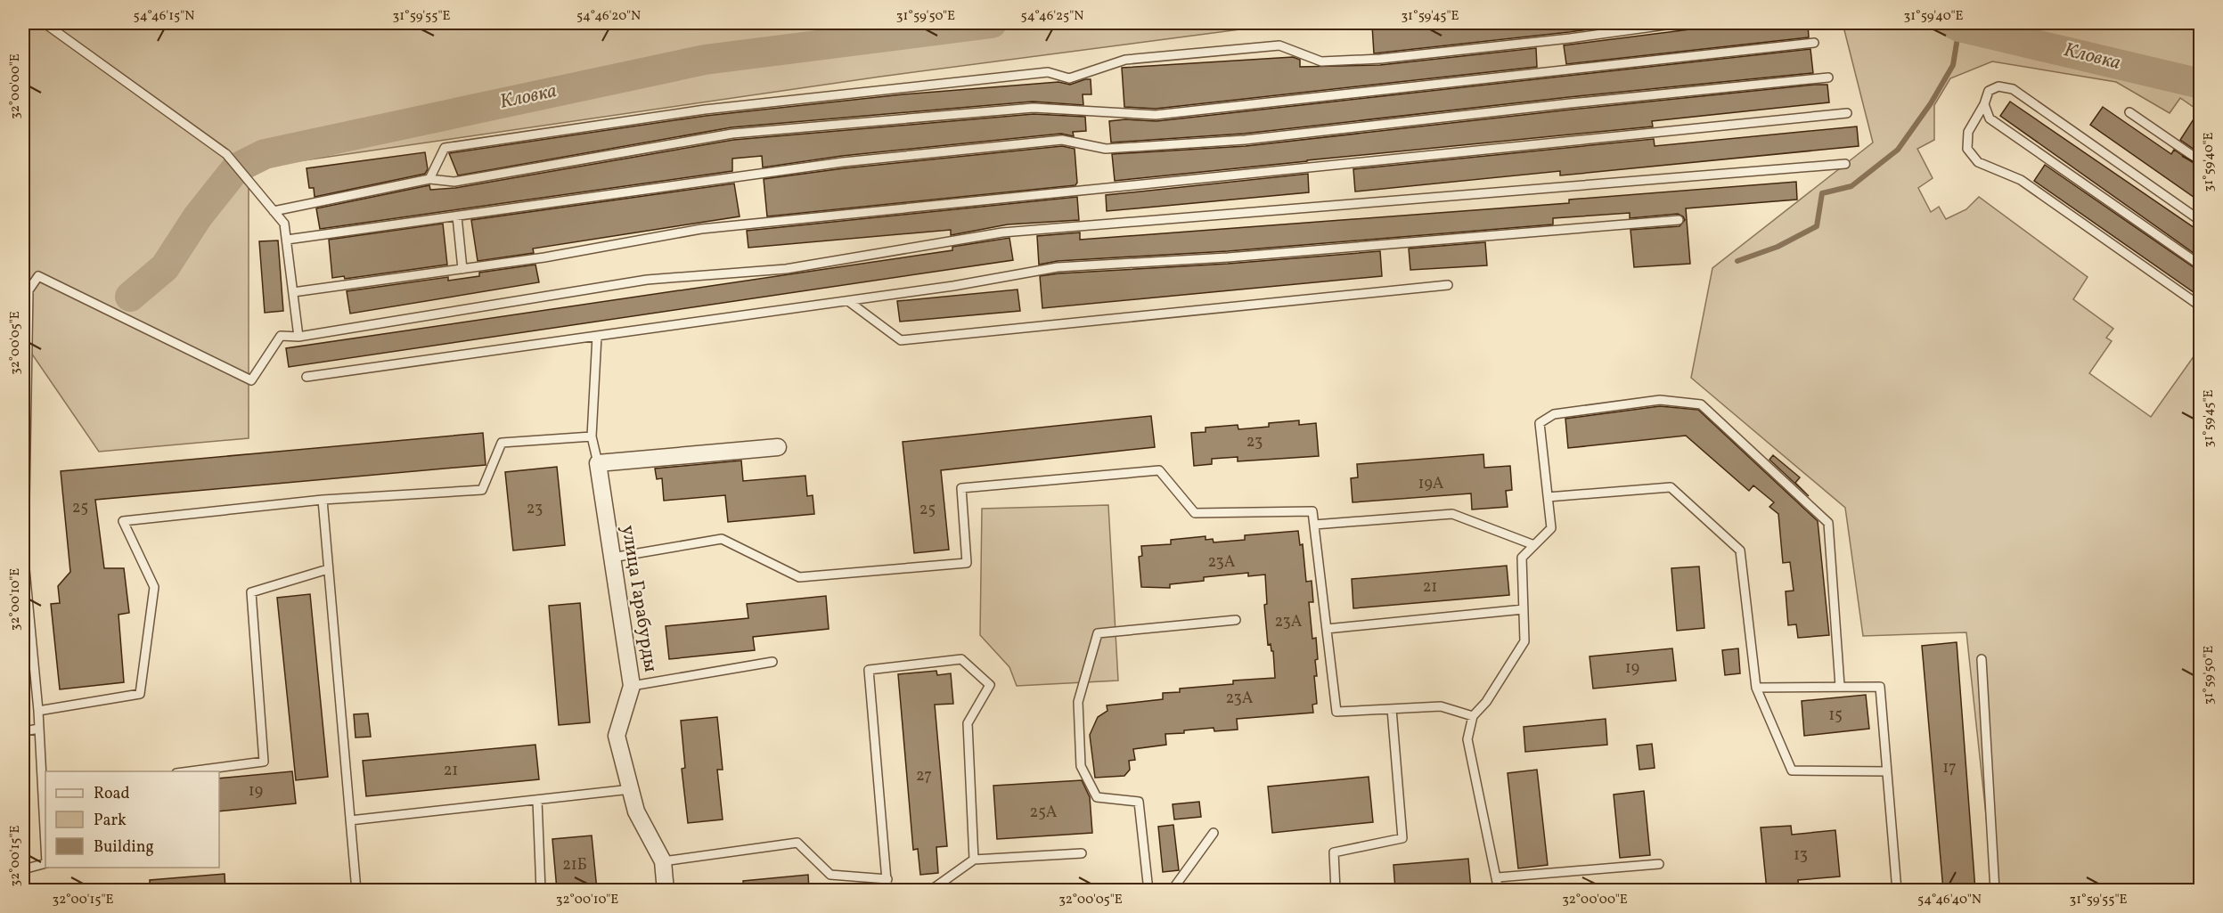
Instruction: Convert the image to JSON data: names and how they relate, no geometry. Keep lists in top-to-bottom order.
{
  "streets": {
    "street": ["улица Гарабурды"]
  },
  "water": ["Кловка"],
  "house_numbers": [
    "23",
    "19А",
    "25",
    "23",
    "25",
    "23А",
    "21",
    "23А",
    "19",
    "23А",
    "15",
    "17",
    "21",
    "27",
    "19",
    "25А",
    "13",
    "21Б"
  ],
  "legend": ["Road", "Park", "Building"],
  "coordinates": [
    "54°46'15\"N",
    "31°59'55\"E",
    "54°46'20\"N",
    "31°59'50\"E",
    "54°46'25\"N",
    "31°59'45\"E",
    "31°59'40\"E",
    "32°00'00\"E",
    "32°00'05\"E",
    "32°00'10\"E",
    "32°00'15\"E",
    "54°46'40\"N"
  ]
}
